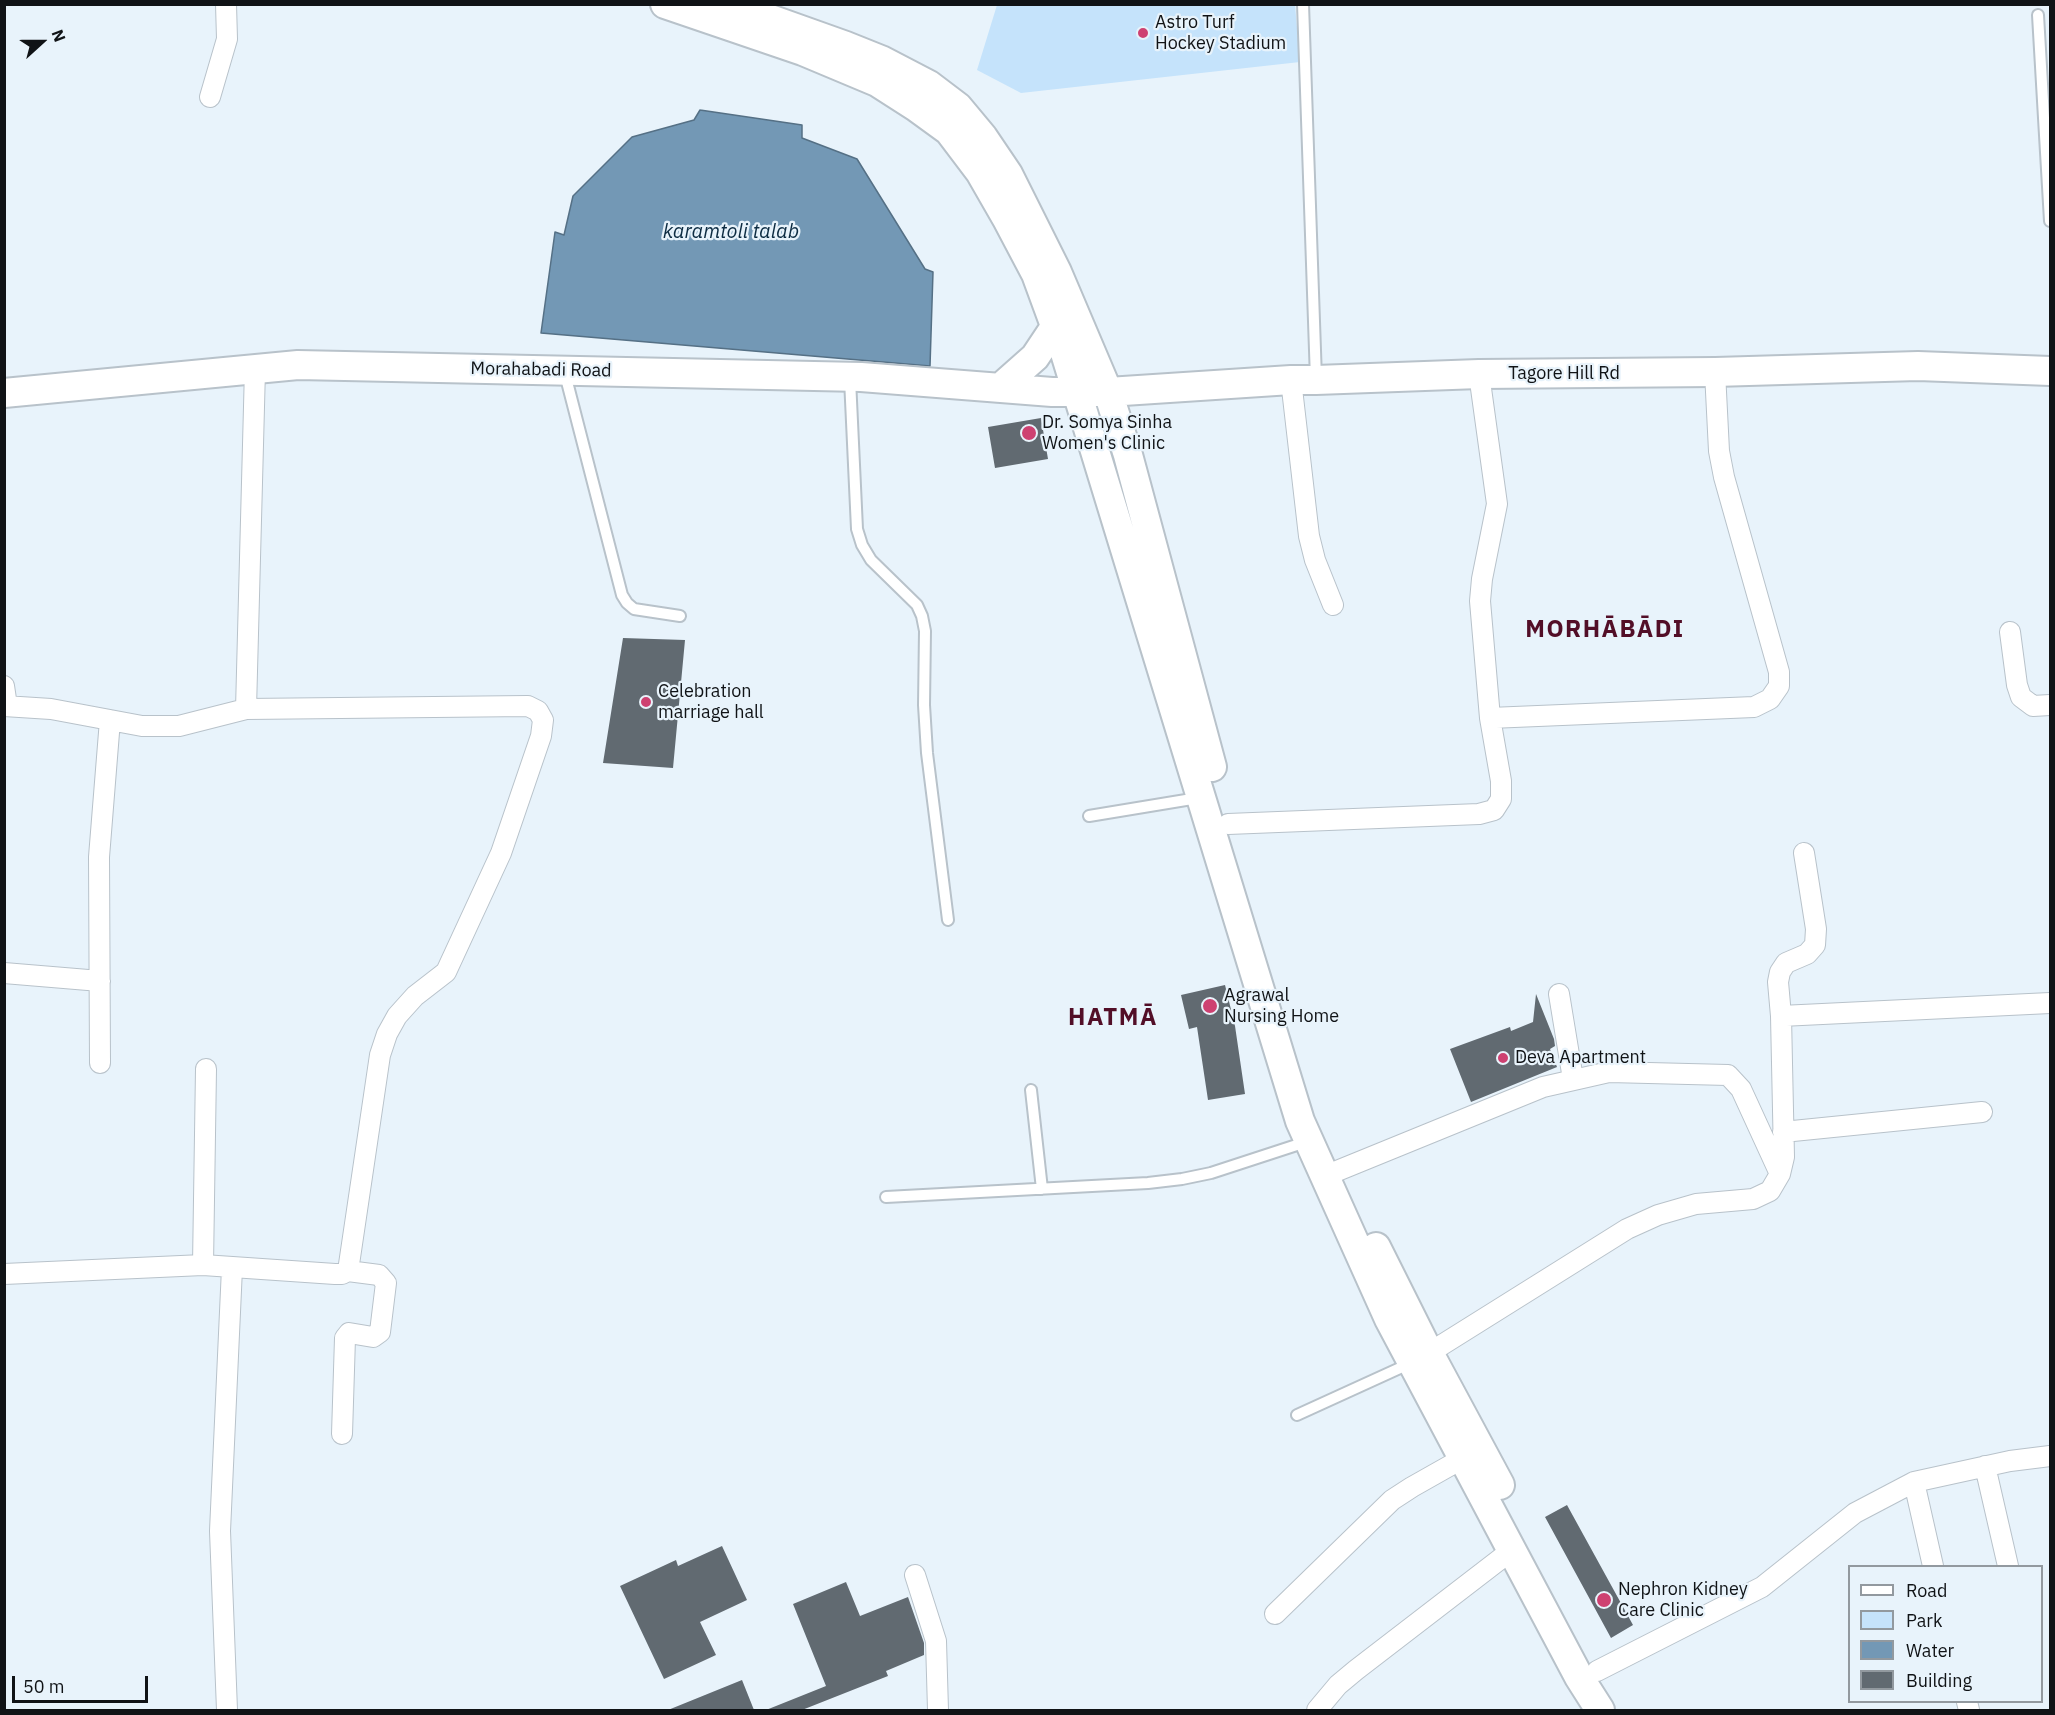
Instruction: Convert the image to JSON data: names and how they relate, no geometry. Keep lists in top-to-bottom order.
{
  "streets": {
    "main road": ["Morahabadi Road", "Tagore Hill Rd"]
  },
  "crossings": [
    ["Morahabadi Road", "Tagore Hill Rd"]
  ],
  "districts": ["MORHĀBĀDI", "HATMĀ"],
  "water": ["karamtoli talab"],
  "places": [
    "Astro Turf Hockey Stadium",
    "Dr. Somya Sinha Women's Clinic",
    "Celebration marriage hall",
    "Agrawal Nursing Home",
    "Deva Apartment",
    "Nephron Kidney Care Clinic"
  ],
  "legend": [
    "Road",
    "Park",
    "Water",
    "Building"
  ],
  "scale_bar": "50 m",
  "north": "right"
}
